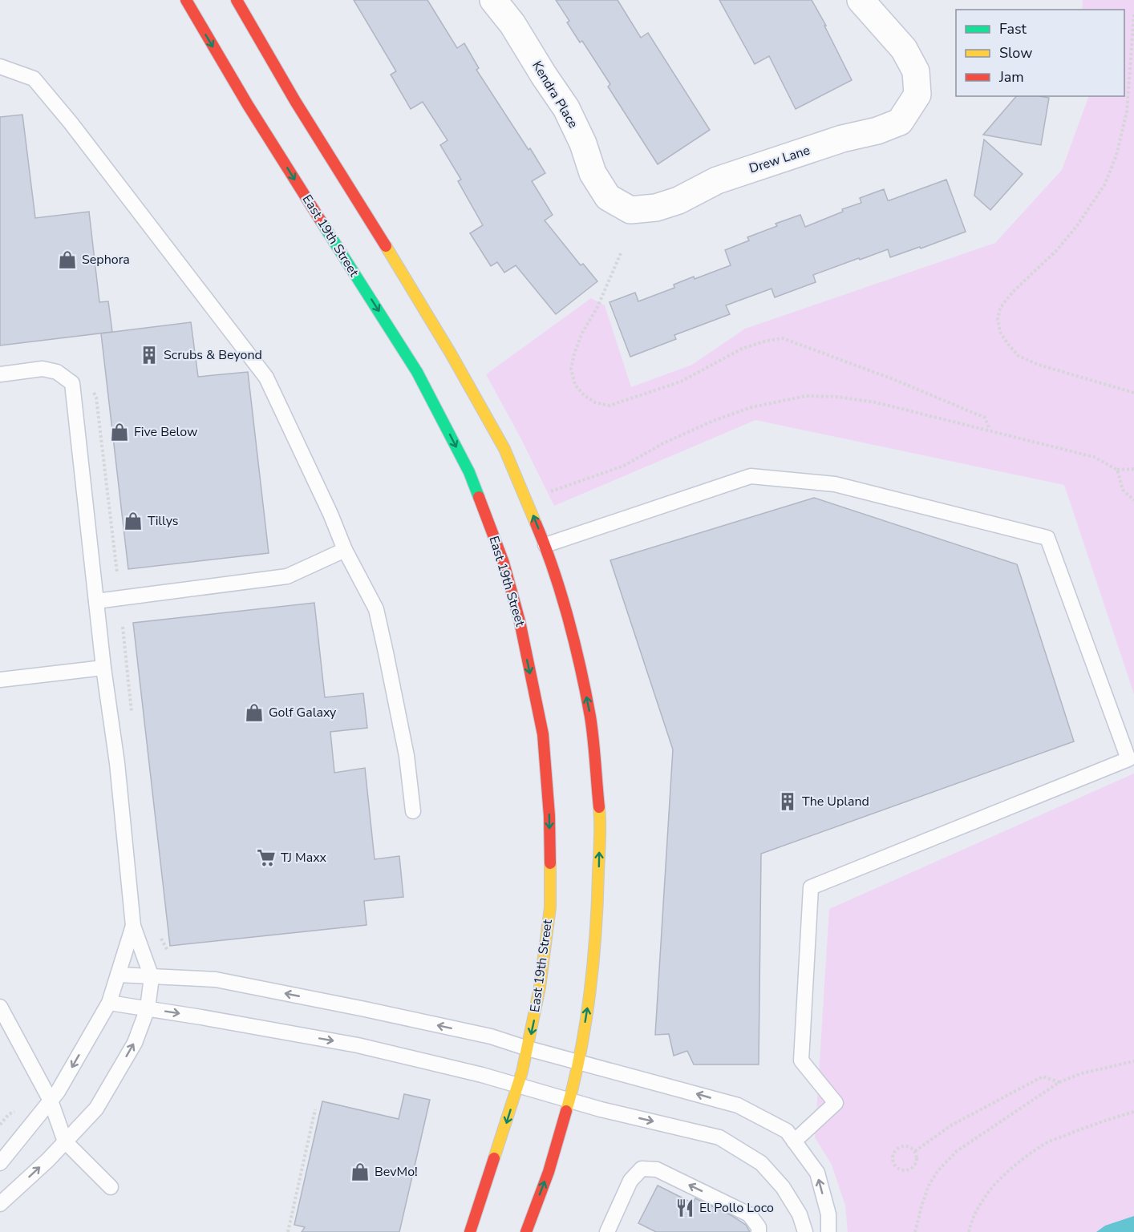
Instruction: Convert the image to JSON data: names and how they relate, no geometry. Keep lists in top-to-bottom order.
{
  "streets": {
    "main road": ["East 19th Street"],
    "street": ["Kendra Place", "Drew Lane"]
  },
  "crossings": [
    ["Kendra Place", "Drew Lane"]
  ],
  "places": {
    "shop": [
      "Sephora",
      "Five Below",
      "Tillys",
      "Golf Galaxy",
      "BevMo!"
    ],
    "building": ["Scrubs & Beyond", "The Upland"],
    "supermarket": ["TJ Maxx"],
    "restaurant": ["El Pollo Loco"]
  },
  "legend": ["Fast", "Slow", "Jam"]
}
